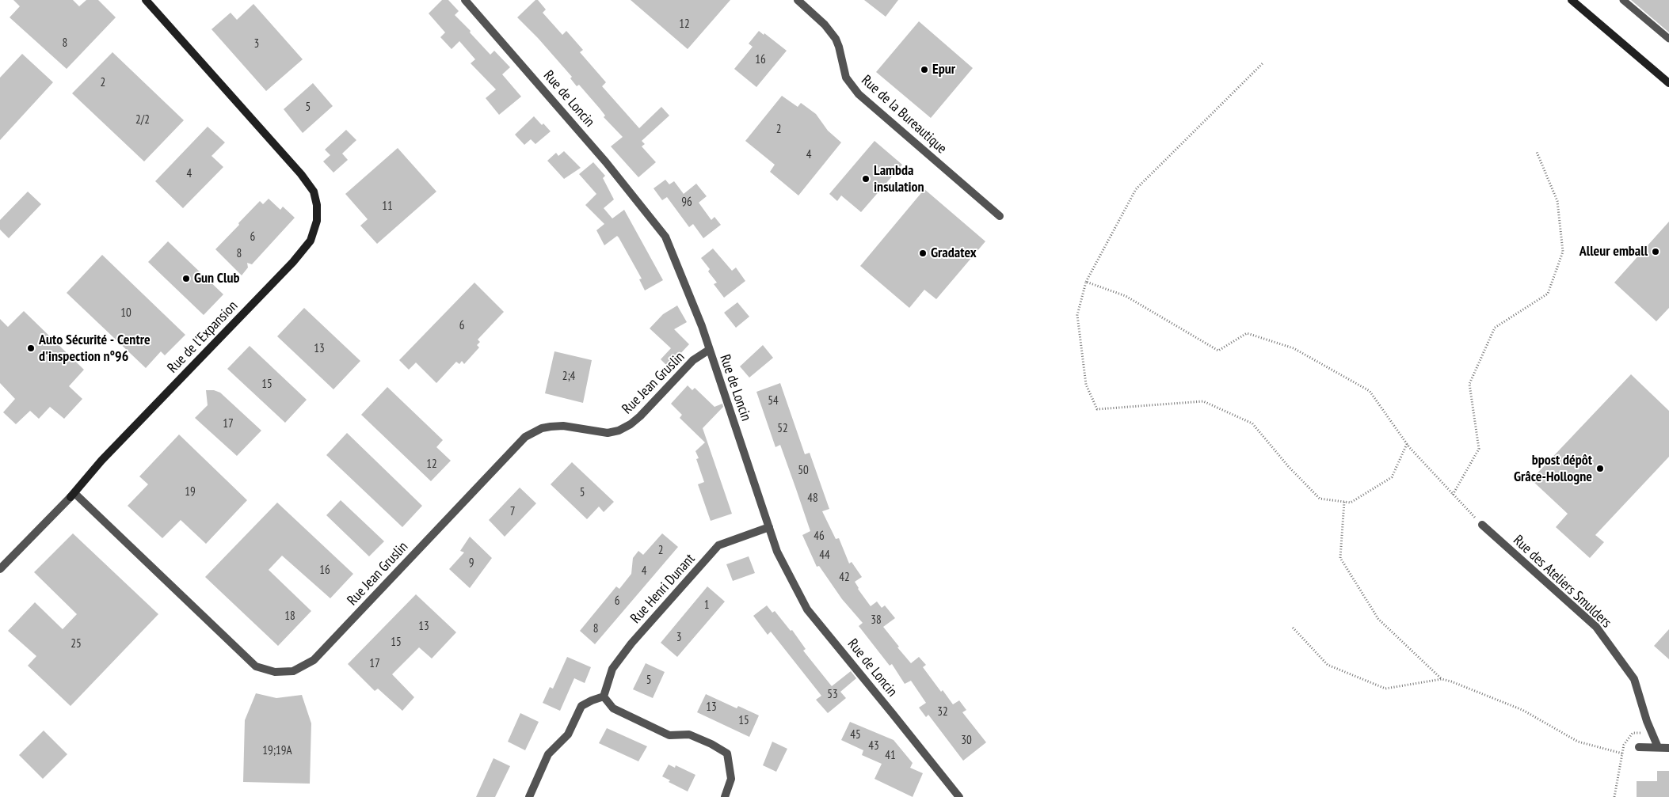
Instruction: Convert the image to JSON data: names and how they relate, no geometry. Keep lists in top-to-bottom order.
{
  "streets": {
    "street": [
      "Rue de Loncin",
      "Rue de la Bureautique",
      "Rue de l'Expansion",
      "Rue Jean Gruslin",
      "Rue des Ateliers Smulders",
      "Rue Henri Dunant"
    ]
  },
  "crossings": [
    ["Rue de Loncin", "Rue Jean Gruslin"],
    ["Rue de Loncin", "Rue Henri Dunant"],
    ["Rue de l'Expansion", "Rue Jean Gruslin"]
  ],
  "places": [
    "Epur",
    "Lambda insulation",
    "Alleur emball",
    "Gradatex",
    "Gun Club",
    "Auto Sécurité - Centre d'inspection n°96",
    "bpost dépôt Grâce-Hollogne"
  ],
  "house_numbers": [
    "12",
    "8",
    "3",
    "16",
    "2",
    "5",
    "2/2",
    "2",
    "4",
    "4",
    "96",
    "11",
    "6",
    "8",
    "10",
    "6",
    "13",
    "2;4",
    "15",
    "54",
    "17",
    "52",
    "12",
    "50",
    "19",
    "5",
    "48",
    "7",
    "46",
    "2",
    "44",
    "9",
    "16",
    "4",
    "42",
    "6",
    "1",
    "18",
    "38",
    "13",
    "8",
    "3",
    "15",
    "25",
    "17",
    "5",
    "53",
    "13",
    "32",
    "15",
    "45",
    "30",
    "43",
    "19;19A",
    "41"
  ]
}
